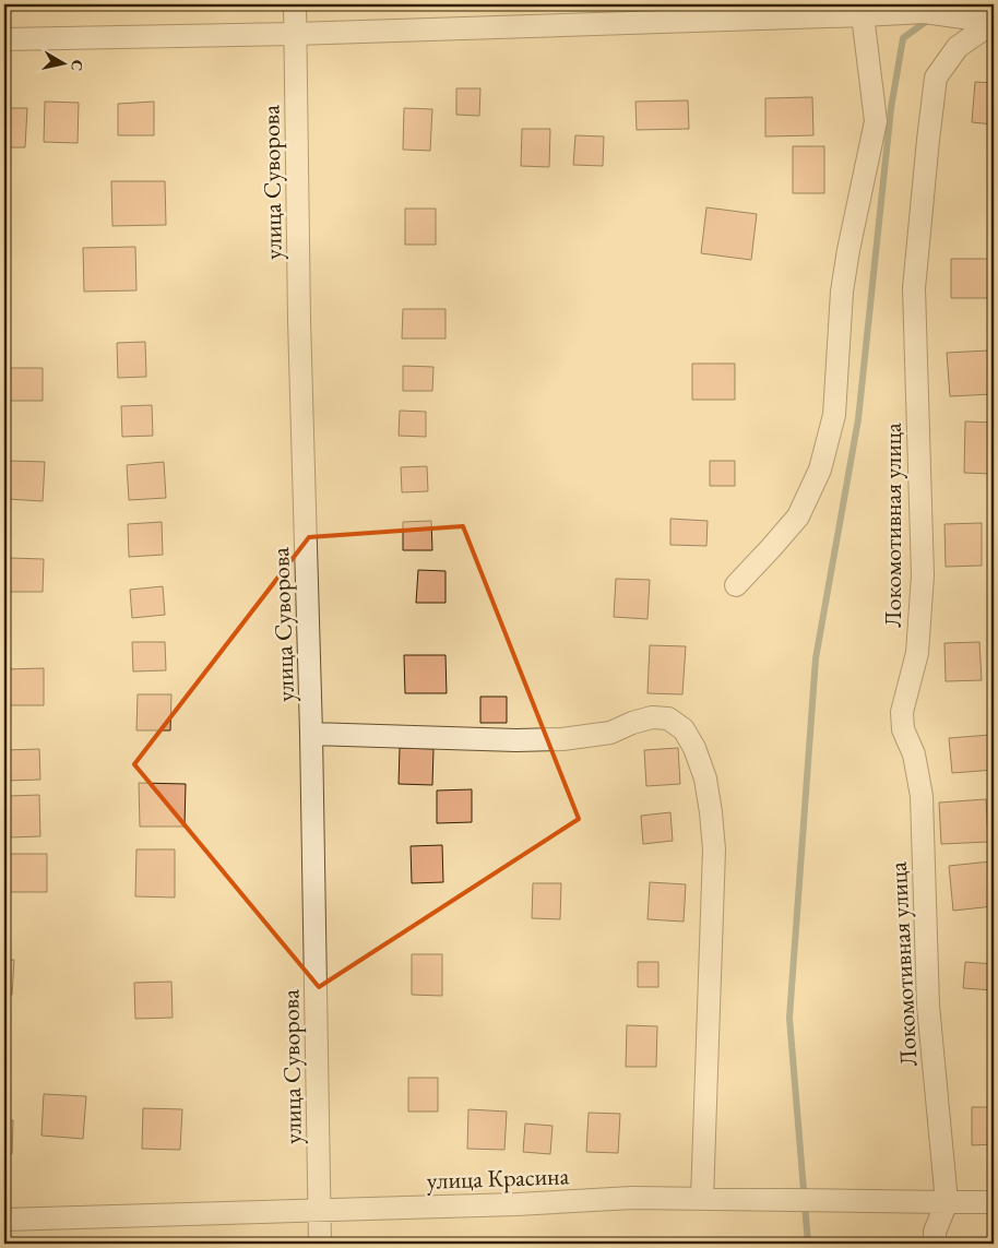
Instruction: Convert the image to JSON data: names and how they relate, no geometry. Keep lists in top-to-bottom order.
{
  "streets": {
    "street": ["улица Суворова", "Локомотивная улица", "улица Красина"]
  },
  "crossings": [
    ["улица Суворова", "улица Красина"],
    ["Локомотивная улица", "улица Красина"]
  ],
  "north": "right"
}
